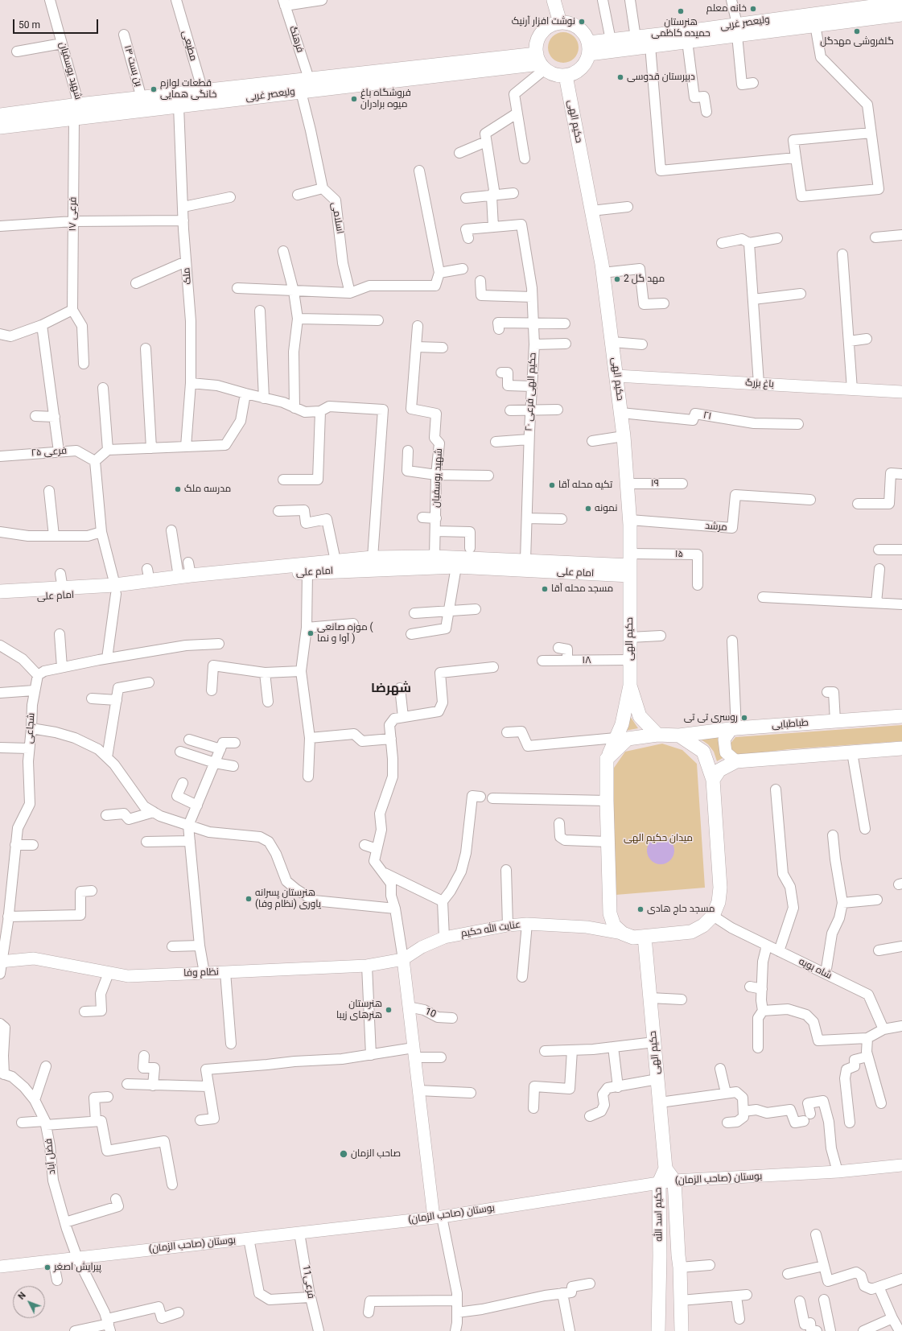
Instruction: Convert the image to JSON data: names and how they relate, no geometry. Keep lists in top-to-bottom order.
{
  "streets": {
    "main road": [
      "ولیعصر غربی",
      "حکیم الهی",
      "امام علی",
      "طباطبایی",
      "حکیم اسد الله"
    ],
    "street": [
      "فرهنگ",
      "مطیعی",
      "بن بست ۱۴",
      "شهید یوسفیان",
      "فرعی ۱۷",
      "اسلامی",
      "ملک",
      "باغ بزرگ",
      "حکیم الهی فرعی ۲۰",
      "۲۱",
      "فرعی ۲۵",
      "۱۹",
      "مرشد",
      "۱۵",
      "۱۸",
      "شجاعی",
      "عنایت الله حکیم",
      "شاه بویه",
      "نظام وفا",
      "10",
      "فضل آباد",
      "بوستان (صاحب الزمان)",
      "فرعی11"
    ]
  },
  "crossings": [
    ["ولیعصر غربی", "فرهنگ"],
    ["ولیعصر غربی", "مطیعی"],
    ["ولیعصر غربی", "بن بست ۱۴"],
    ["ولیعصر غربی", "شهید یوسفیان"],
    ["ولیعصر غربی", "حکیم الهی"],
    ["ولیعصر غربی", "فرعی ۱۷"],
    ["ولیعصر غربی", "ملک"],
    ["حکیم الهی", "باغ بزرگ"],
    ["حکیم الهی", "۲۱"],
    ["حکیم الهی", "۱۹"],
    ["حکیم الهی", "مرشد"],
    ["حکیم الهی", "۱۵"],
    ["حکیم الهی", "امام علی"],
    ["حکیم الهی", "۱۸"],
    ["حکیم الهی", "حکیم اسد الله"],
    ["۱۵", "امام علی"],
    ["شجاعی", "نظام وفا"],
    ["عنایت الله حکیم", "نظام وفا"],
    ["فضل آباد", "بوستان (صاحب الزمان)"],
    ["بوستان (صاحب الزمان)", "حکیم اسد الله"],
    ["بوستان (صاحب الزمان)", "فرعی11"]
  ],
  "districts": ["شهرضا"],
  "parks": ["میدان حکیم الهی"],
  "places": [
    "خانه معلم",
    "هنرستان حمیده کاظمی",
    "نوشت افزار آرنیک",
    "گلفروشی مهدگل",
    "دبیرستان قدوسی",
    "قطعات لوازم خانگی همایی",
    "فروشگاه باغ میوه برادران",
    "مهد گل 2",
    "تکیه محله آقا",
    "مدرسه ملک",
    "نمونه",
    "مسجد محله آقا",
    "موزه صانعی ( آوا و نما )",
    "روسری تی تی",
    "هنرستان پسرانه یاوری (نظام وفا)",
    "مسجد حاج هادی",
    "هنرستان هنرهای زیبا",
    "صاحب الزمان",
    "پیرایش اصغر"
  ],
  "scale_bar": "50 m",
  "north": "top left"
}
